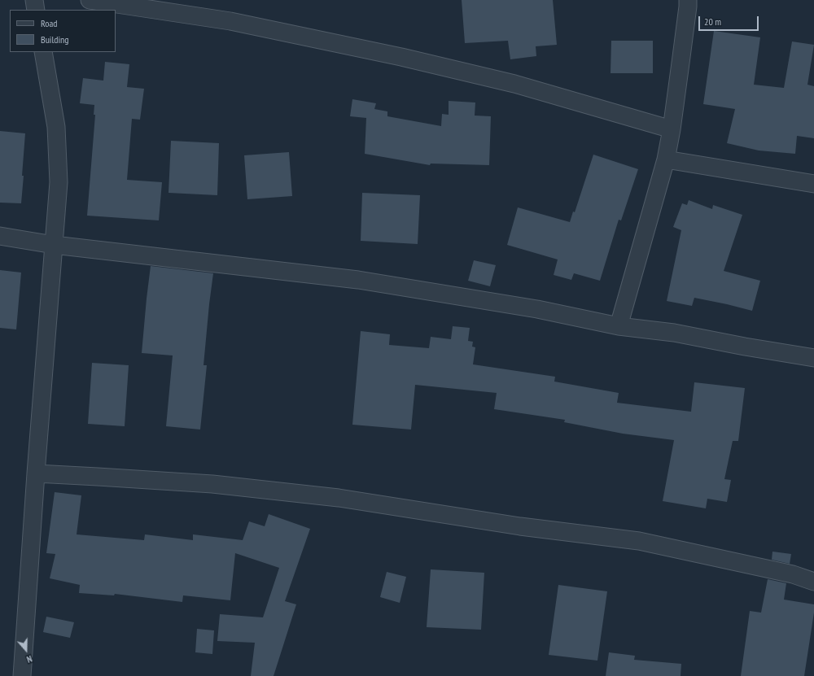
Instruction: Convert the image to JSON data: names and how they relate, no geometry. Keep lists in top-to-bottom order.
{
  "legend": ["Road", "Building"],
  "scale_bar": "20 m",
  "north": "bottom"
}
